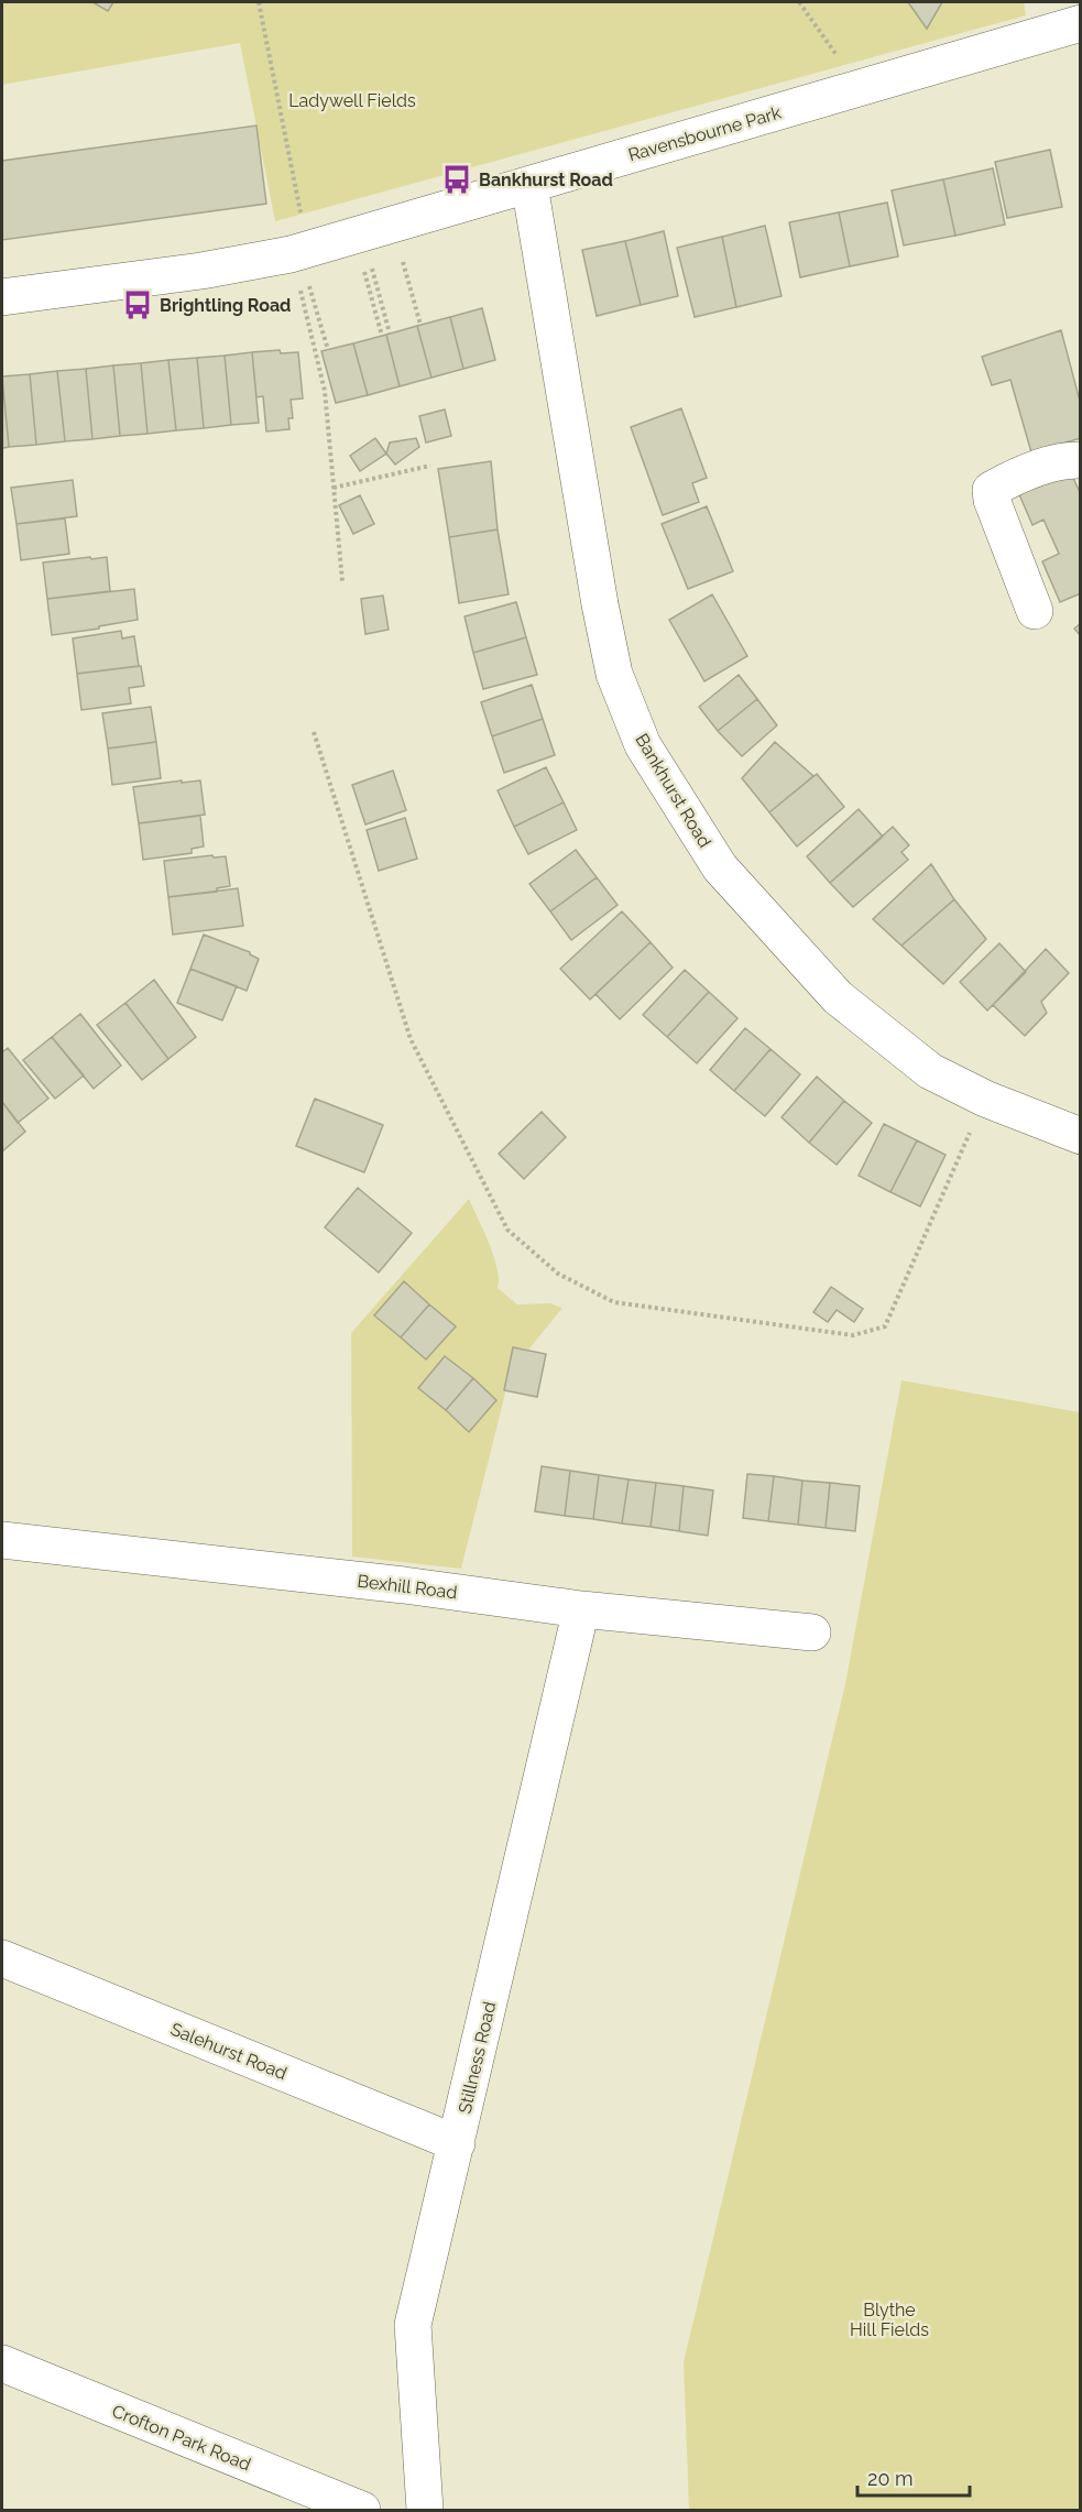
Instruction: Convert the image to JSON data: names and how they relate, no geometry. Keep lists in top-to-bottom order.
{
  "streets": {
    "street": [
      "Ravensbourne Park",
      "Bankhurst Road",
      "Bexhill Road",
      "Salehurst Road",
      "Stillness Road",
      "Crofton Park Road"
    ]
  },
  "crossings": [
    ["Ravensbourne Park", "Bankhurst Road"],
    ["Bexhill Road", "Stillness Road"],
    ["Salehurst Road", "Stillness Road"]
  ],
  "parks": ["Ladywell Fields", "Blythe Hill Fields"],
  "places": {
    "bus stop": ["Bankhurst Road", "Brightling Road"]
  },
  "scale_bar": "20 m"
}
